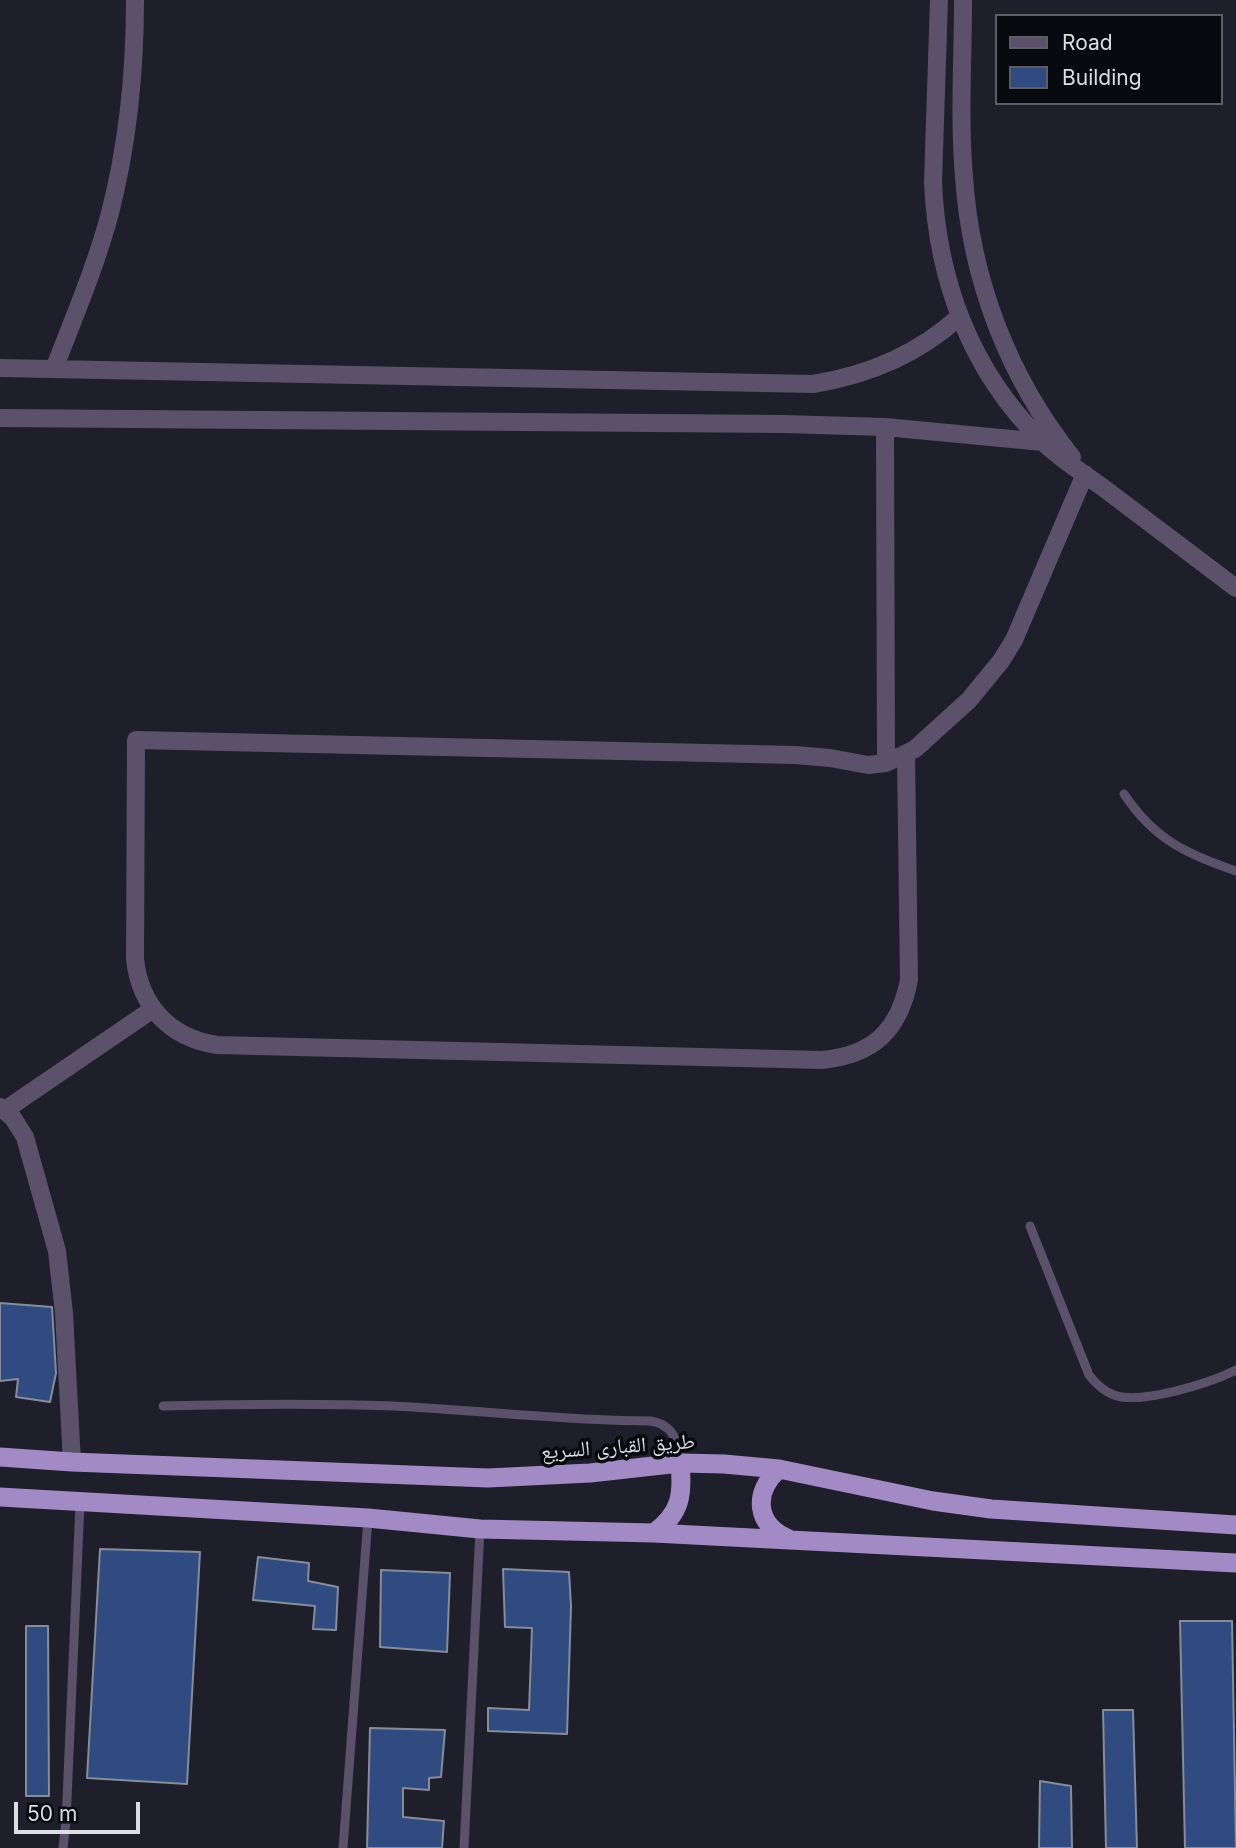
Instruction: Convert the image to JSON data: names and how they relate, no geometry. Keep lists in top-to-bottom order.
{
  "streets": {
    "highway": ["طريق القبارى السريع"]
  },
  "legend": ["Road", "Building"],
  "scale_bar": "50 m"
}
